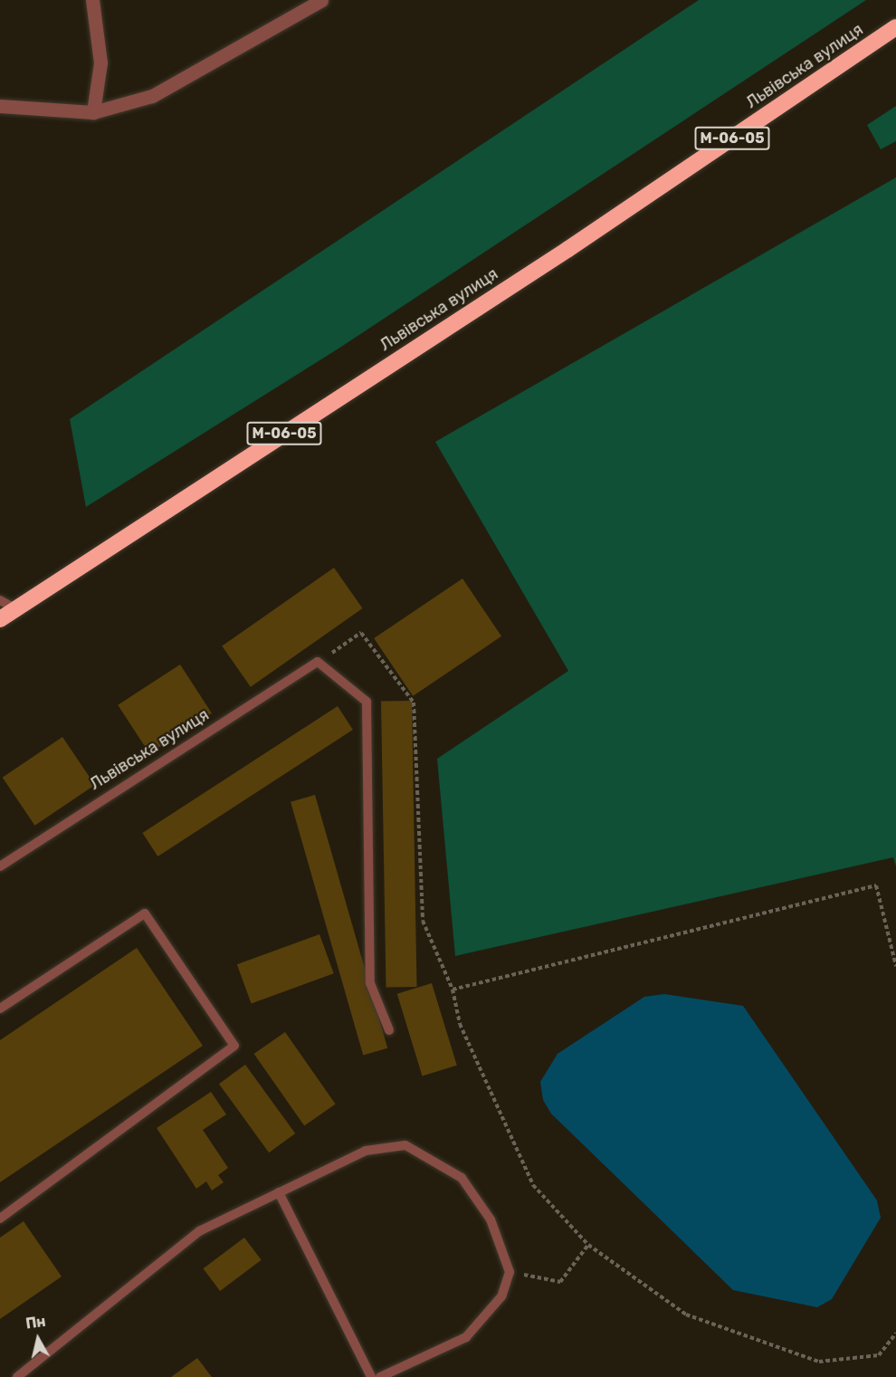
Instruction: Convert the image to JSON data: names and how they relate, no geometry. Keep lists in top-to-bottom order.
{
  "streets": {
    "highway": ["Львівська вулиця", "М-06-05"]
  },
  "north": "top"
}
